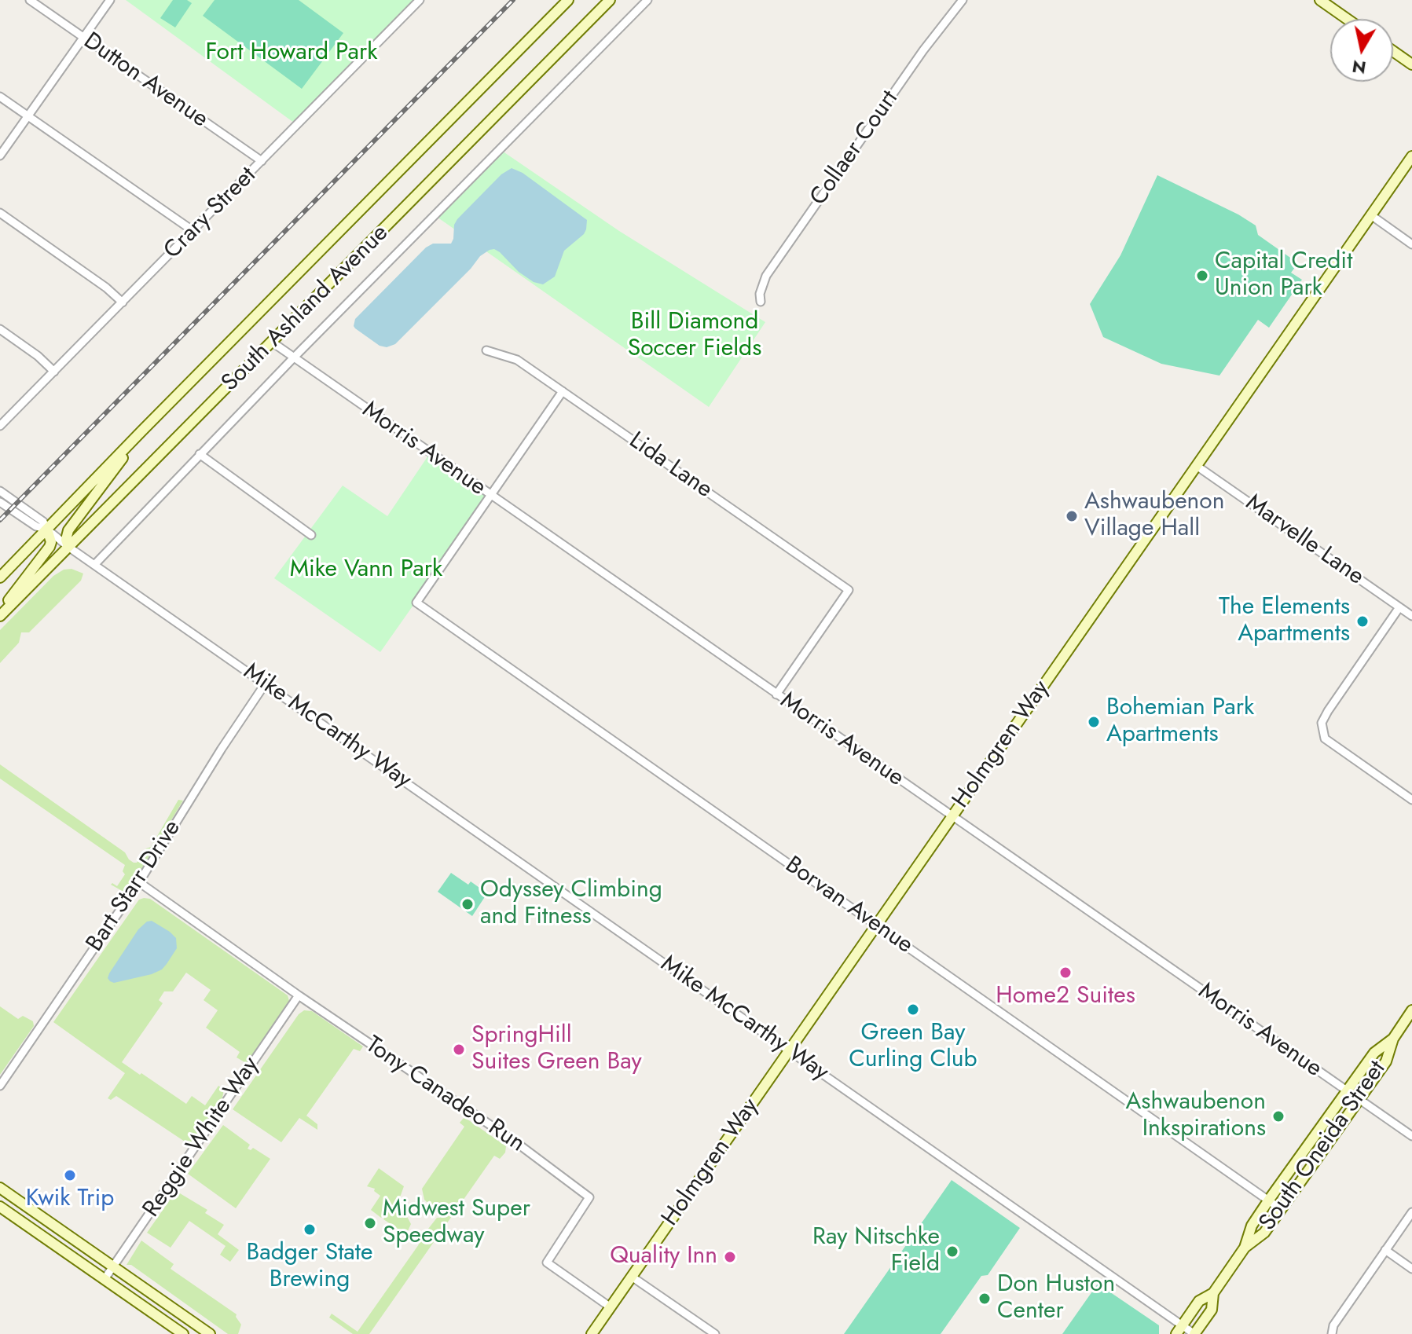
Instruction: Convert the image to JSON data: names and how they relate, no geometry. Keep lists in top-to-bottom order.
{
  "streets": {
    "main road": ["South Ashland Avenue", "Holmgren Way", "South Oneida Street"],
    "street": [
      "Dutton Avenue",
      "Collaer Court",
      "Crary Street",
      "Morris Avenue",
      "Lida Lane",
      "Marvelle Lane",
      "Mike McCarthy Way",
      "Bart Starr Drive",
      "Borvan Avenue",
      "Tony Canadeo Run",
      "Reggie White Way"
    ]
  },
  "crossings": [
    ["Dutton Avenue", "Crary Street"],
    ["South Ashland Avenue", "Morris Avenue"],
    ["South Ashland Avenue", "Mike McCarthy Way"],
    ["Morris Avenue", "Lida Lane"],
    ["Morris Avenue", "Holmgren Way"],
    ["Morris Avenue", "Borvan Avenue"],
    ["Morris Avenue", "South Oneida Street"],
    ["Marvelle Lane", "Holmgren Way"],
    ["Mike McCarthy Way", "Holmgren Way"],
    ["Mike McCarthy Way", "Bart Starr Drive"],
    ["Mike McCarthy Way", "South Oneida Street"],
    ["Holmgren Way", "Borvan Avenue"],
    ["Holmgren Way", "Tony Canadeo Run"],
    ["Bart Starr Drive", "Tony Canadeo Run"],
    ["Borvan Avenue", "South Oneida Street"],
    ["Tony Canadeo Run", "Reggie White Way"]
  ],
  "parks": ["Fort Howard Park", "Bill Diamond Soccer Fields", "Mike Vann Park"],
  "places": [
    "Capital Credit Union Park",
    "Ashwaubenon Village Hall",
    "The Elements Apartments",
    "Bohemian Park Apartments",
    "Odyssey Climbing and Fitness",
    "Home2 Suites",
    "Green Bay Curling Club",
    "SpringHill Suites Green Bay",
    "Ashwaubenon Inkspirations",
    "Kwik Trip",
    "Midwest Super Speedway",
    "Badger State Brewing",
    "Ray Nitschke Field",
    "Quality Inn",
    "Don Huston Center"
  ],
  "north": "bottom"
}
